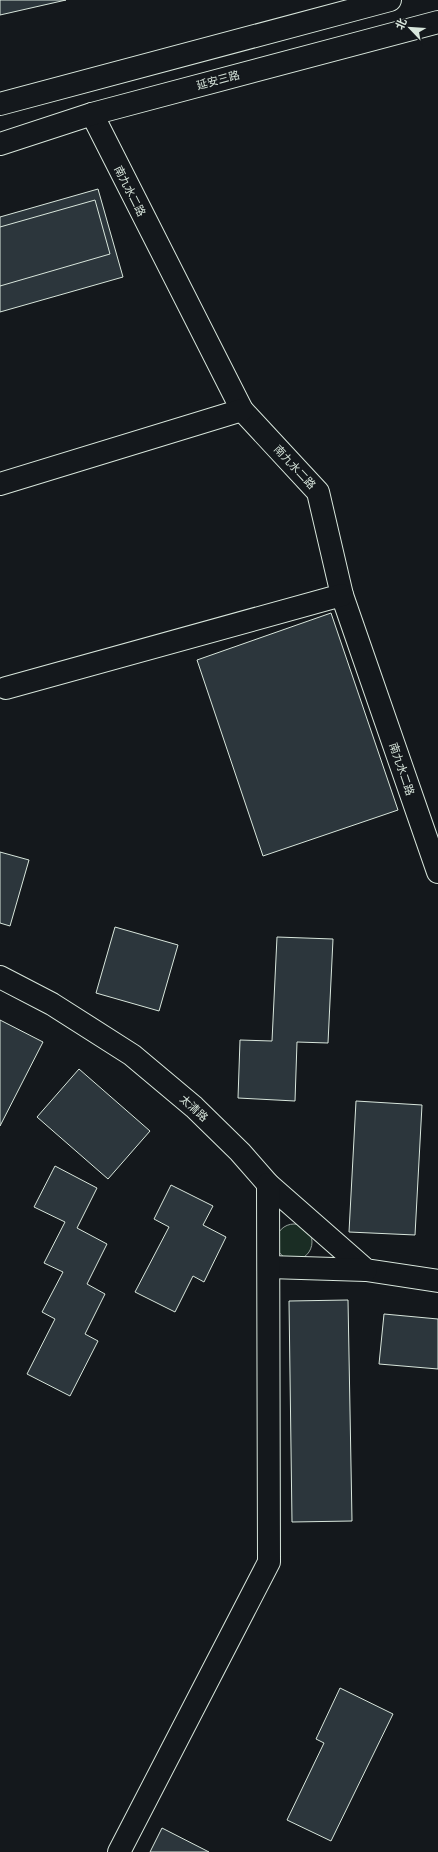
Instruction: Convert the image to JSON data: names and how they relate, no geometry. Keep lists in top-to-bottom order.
{
  "streets": {
    "street": ["延安三路", "南九水二路", "太清路"]
  },
  "crossings": [
    ["延安三路", "南九水二路"]
  ],
  "north": "top left"
}
